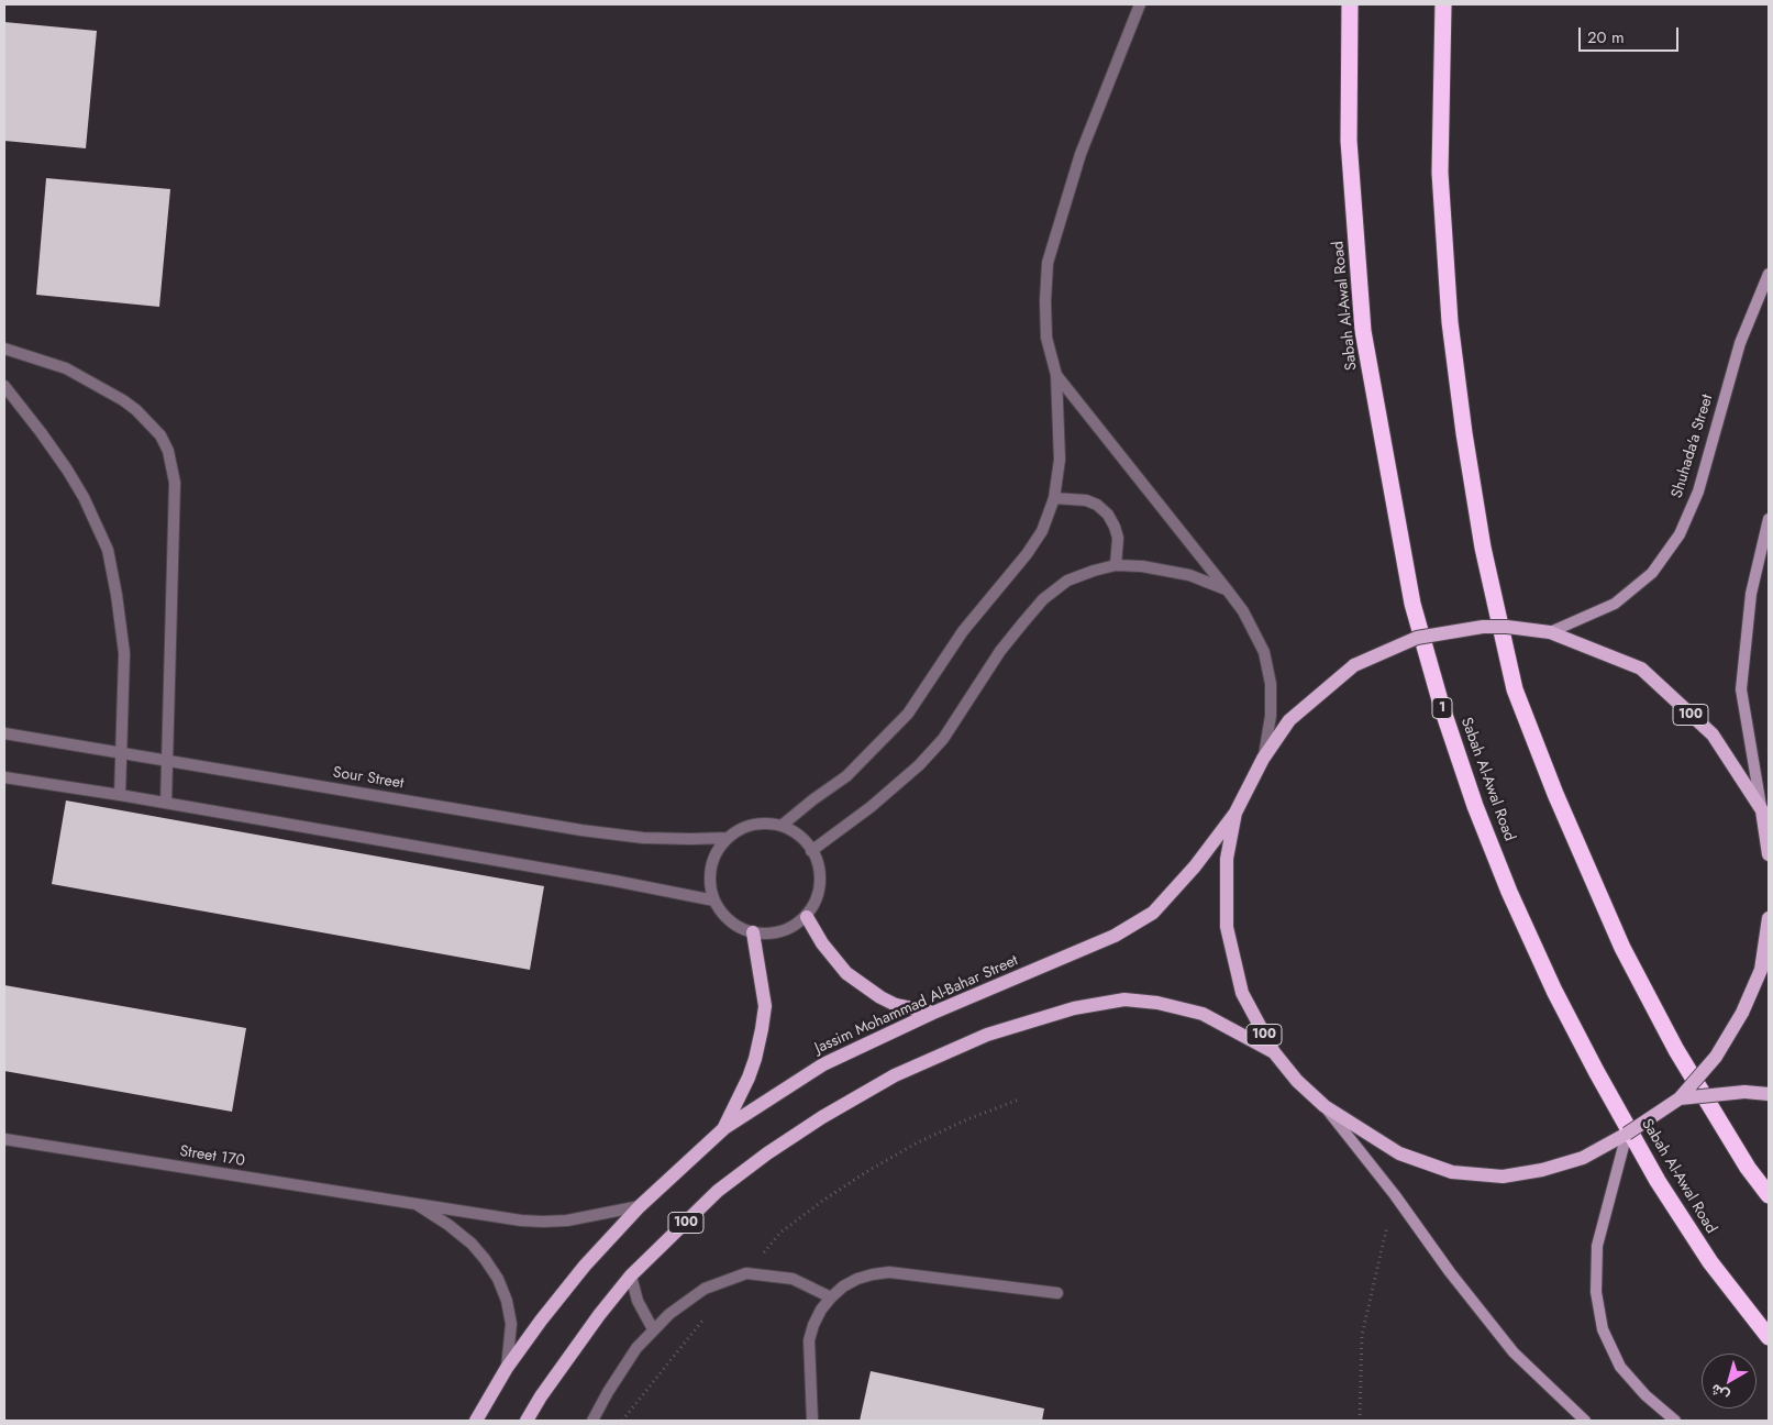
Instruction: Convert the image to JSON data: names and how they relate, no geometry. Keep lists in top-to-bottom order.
{
  "streets": {
    "highway": ["Sabah Al-Awal Road", "1"],
    "main road": ["Shuhada'a Street", "100", "Jassim Mohammad Al-Bahar Street"],
    "street": ["Sour Street", "Street 170"]
  },
  "crossings": [
    ["Sabah Al-Awal Road", "100"],
    ["Shuhada'a Street", "100"],
    ["100", "Jassim Mohammad Al-Bahar Street"],
    ["Jassim Mohammad Al-Bahar Street", "Street 170"]
  ],
  "scale_bar": "20 m",
  "north": "bottom left"
}
